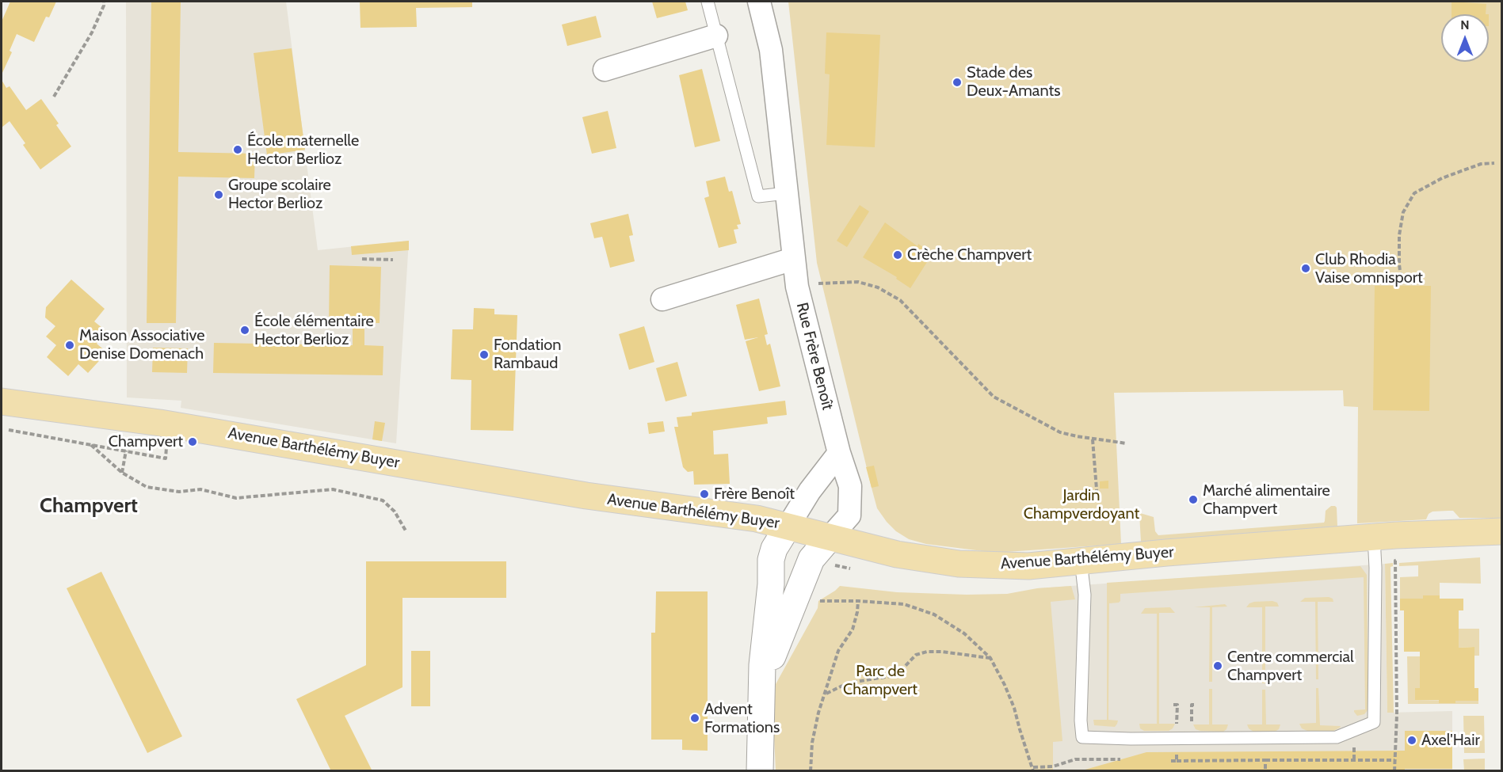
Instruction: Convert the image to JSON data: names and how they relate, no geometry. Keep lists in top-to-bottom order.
{
  "streets": {
    "main road": ["Avenue Barthélémy Buyer"],
    "street": ["Rue Frère Benoît"]
  },
  "crossings": [
    ["Rue Frère Benoît", "Avenue Barthélémy Buyer"]
  ],
  "districts": ["Champvert"],
  "parks": ["Jardin Champverdoyant", "Parc de Champvert"],
  "places": [
    "Stade des Deux-Amants",
    "École maternelle Hector Berlioz",
    "Groupe scolaire Hector Berlioz",
    "Crèche Champvert",
    "Club Rhodia Vaise omnisport",
    "École élémentaire Hector Berlioz",
    "Maison Associative Denise Domenach",
    "Fondation Rambaud",
    "Champvert",
    "Frère Benoît",
    "Marché alimentaire Champvert",
    "Centre commercial Champvert",
    "Advent Formations",
    "Axel'Hair"
  ],
  "north": "top"
}
